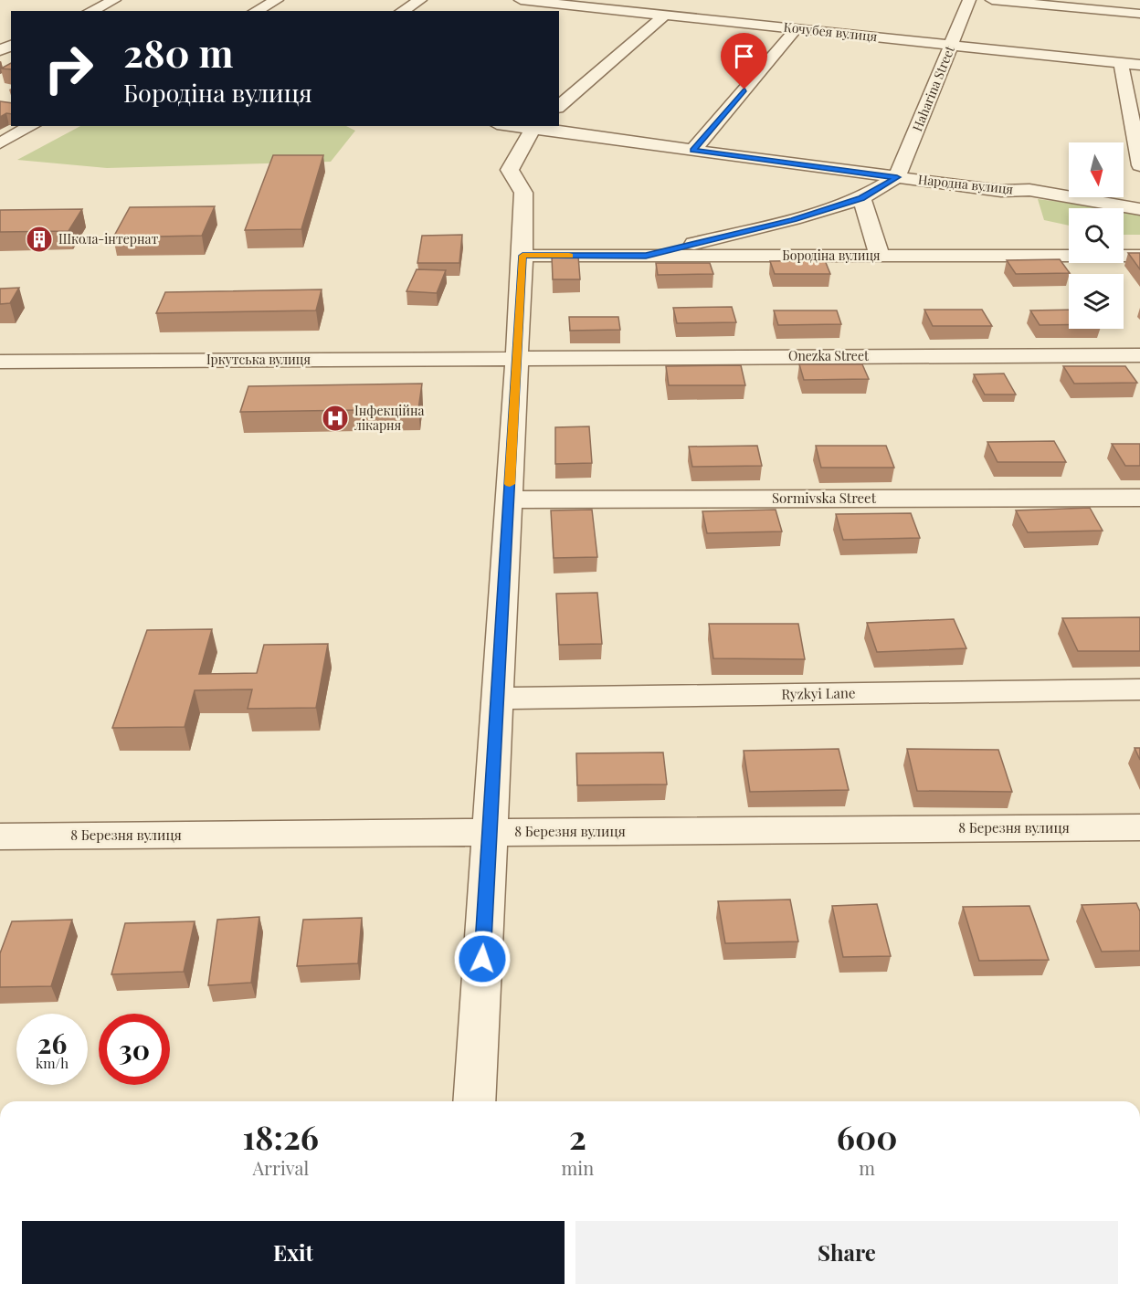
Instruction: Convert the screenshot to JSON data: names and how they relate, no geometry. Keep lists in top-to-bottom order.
{
  "streets": {
    "street": [
      "Кочубея вулиця",
      "Haharina Street",
      "Народна вулиця",
      "Бородіна вулиця",
      "Onezka Street",
      "Іркутська вулиця",
      "Sormivska Street",
      "Ryzkyi Lane",
      "8 Березня вулиця"
    ]
  },
  "crossings": [
    ["Кочубея вулиця", "Haharina Street"],
    ["Haharina Street", "Народна вулиця"],
    ["Onezka Street", "Іркутська вулиця"]
  ],
  "places": {
    "building": ["Школа-інтернат"],
    "hospital": ["Інфекційна лікарня"]
  },
  "north": "bottom",
  "page": {
    "turn": ["280 m", "Бородіна вулиця"],
    "speed": "26 km/h",
    "limit": "30",
    "eta": [
      "18:26",
      "Arrival",
      "2",
      "min",
      "600",
      "m"
    ],
    "buttons": ["Exit", "Share"]
  }
}
